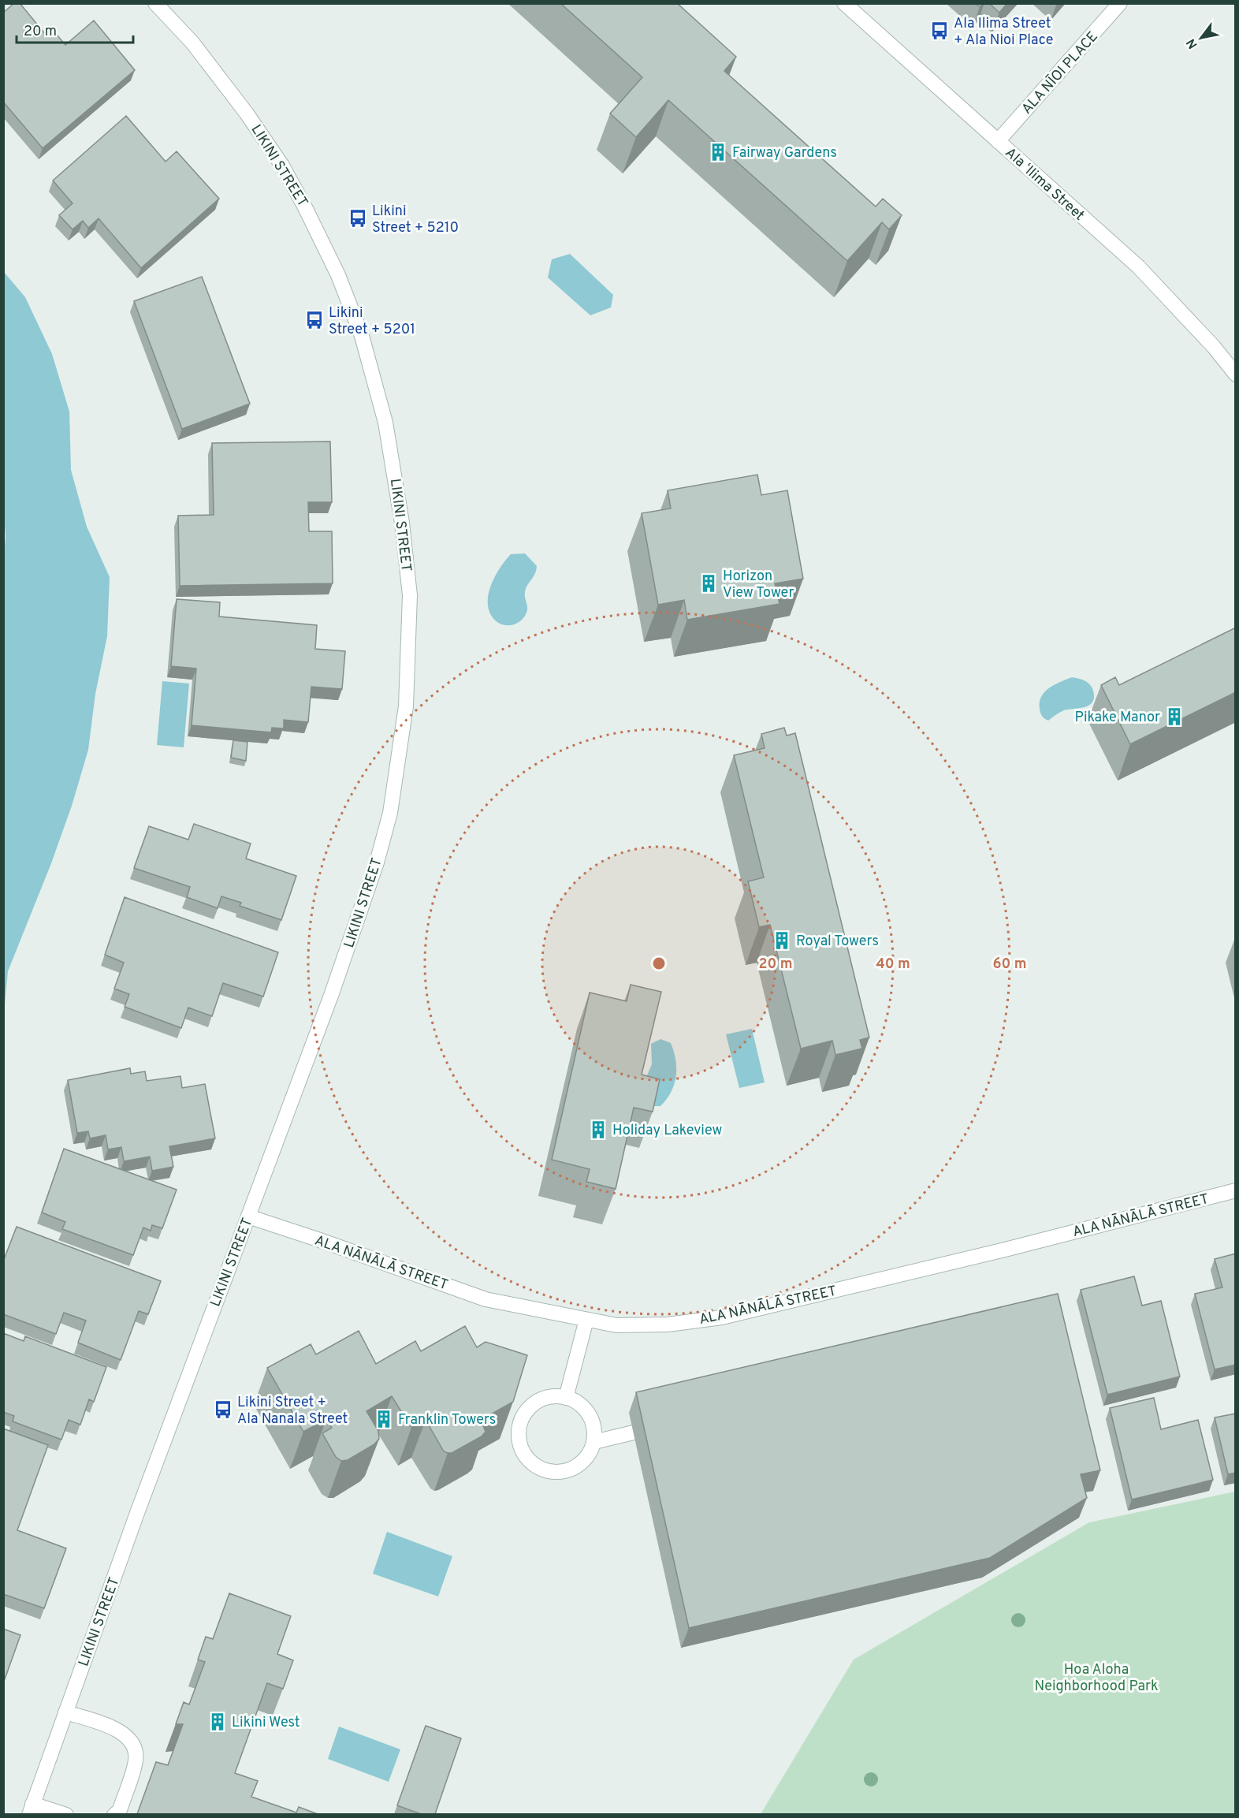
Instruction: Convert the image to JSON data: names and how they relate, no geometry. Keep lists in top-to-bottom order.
{
  "streets": {
    "street": [
      "ALA NĪOI PLACE",
      "LIKINI STREET",
      "Ala ʻIlima Street",
      "ALA NĀNĀLĀ STREET"
    ]
  },
  "crossings": [
    ["ALA NĪOI PLACE", "Ala ʻIlima Street"],
    ["LIKINI STREET", "ALA NĀNĀLĀ STREET"]
  ],
  "parks": ["Hoa Aloha Neighborhood Park"],
  "places": {
    "bus stop": [
      "Ala Ilima Street + Ala Nioi Place",
      "Likini Street + 5210",
      "Likini Street + 5201",
      "Likini Street + Ala Nanala Street"
    ],
    "building": [
      "Fairway Gardens",
      "Horizon View Tower",
      "Pikake Manor",
      "Royal Towers",
      "Holiday Lakeview",
      "Franklin Towers",
      "Likini West"
    ]
  },
  "scale_bar": "20 m",
  "north": "bottom left",
  "rings": ["20 m", "40 m", "60 m"]
}
